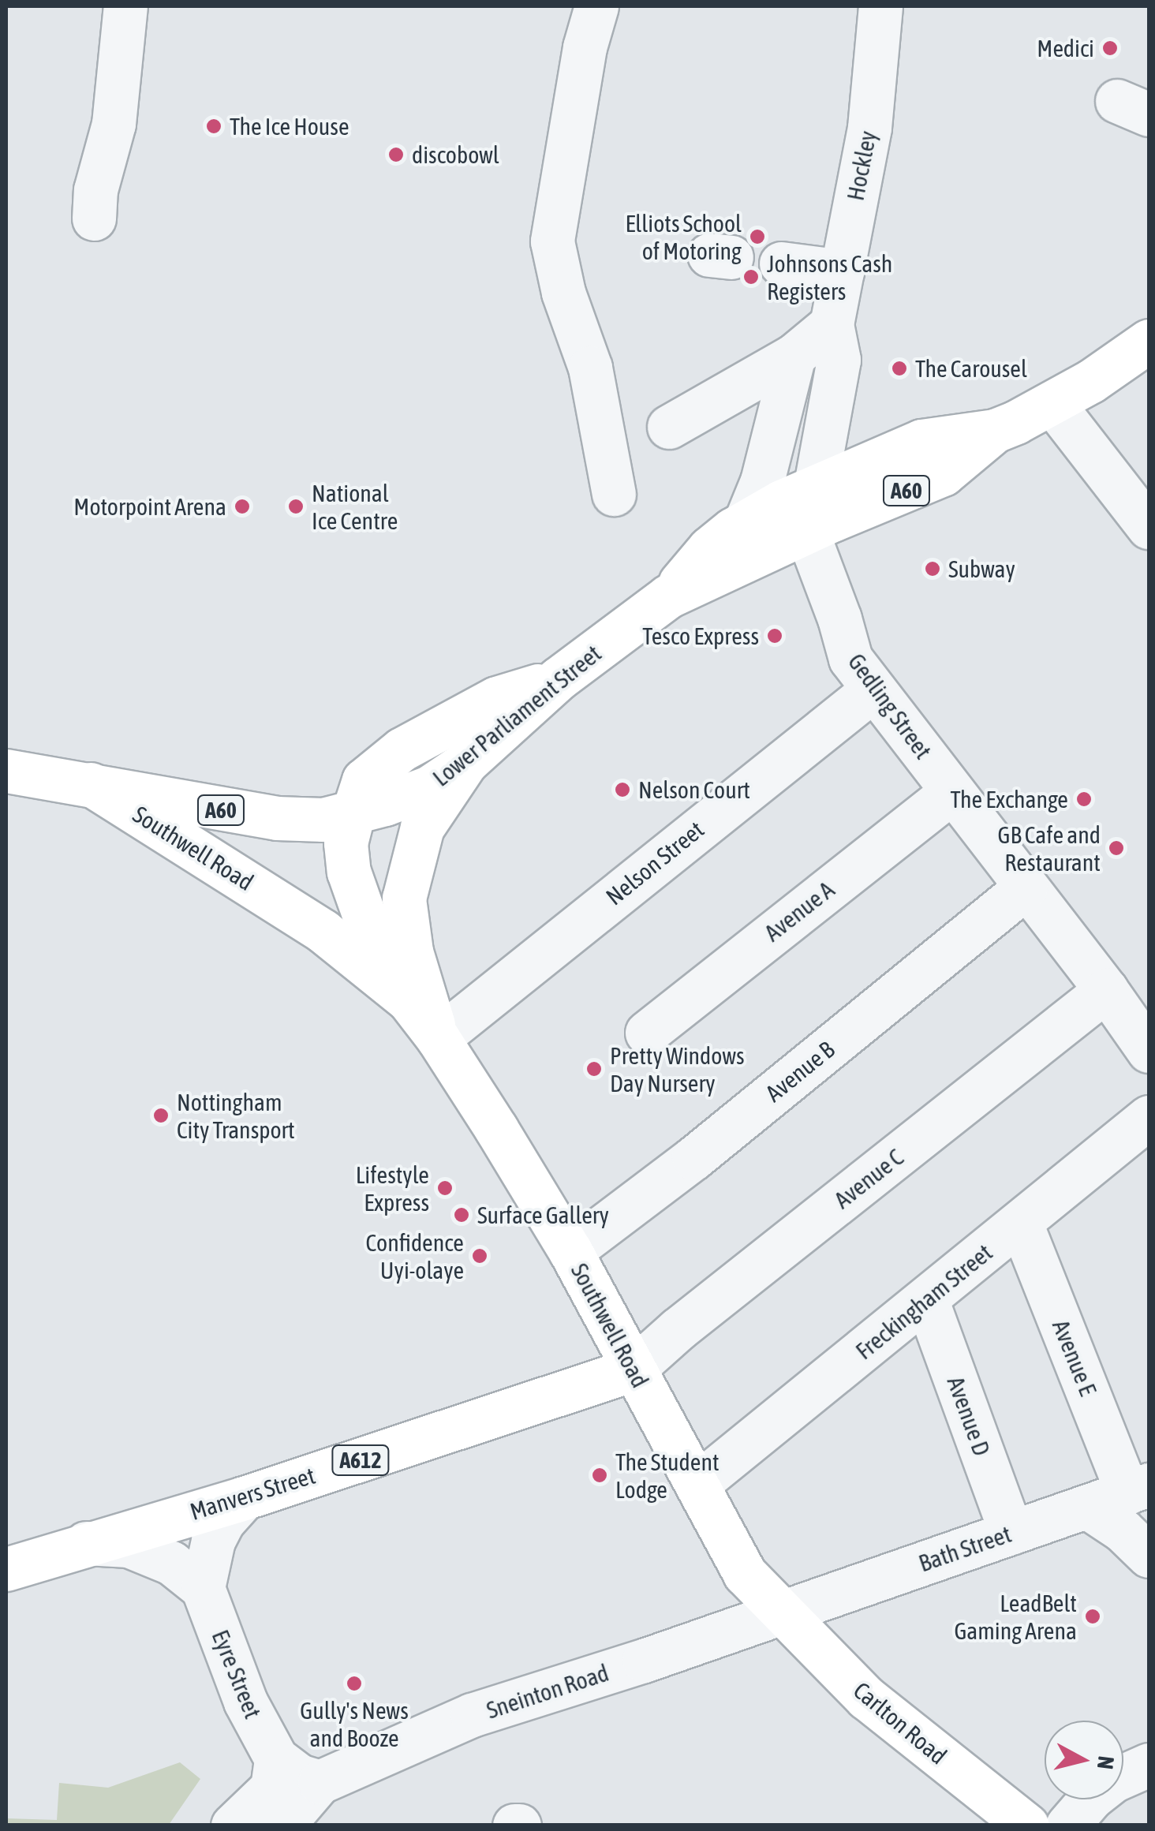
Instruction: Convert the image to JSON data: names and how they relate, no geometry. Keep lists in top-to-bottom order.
{
  "streets": {
    "main road": [
      "A60",
      "Lower Parliament Street",
      "Southwell Road",
      "A612",
      "Manvers Street",
      "Carlton Road"
    ],
    "street": [
      "Hockley",
      "Gedling Street",
      "Nelson Street",
      "Avenue A",
      "Avenue B",
      "Avenue C",
      "Freckingham Street",
      "Avenue E",
      "Avenue D",
      "Bath Street",
      "Eyre Street",
      "Sneinton Road"
    ]
  },
  "crossings": [
    ["Hockley", "Gedling Street"],
    ["Hockley", "Lower Parliament Street"],
    ["A60", "Lower Parliament Street"],
    ["Gedling Street", "Lower Parliament Street"],
    ["Gedling Street", "Nelson Street"],
    ["Gedling Street", "Avenue A"],
    ["Gedling Street", "Avenue B"],
    ["Gedling Street", "Avenue C"],
    ["Lower Parliament Street", "Southwell Road"],
    ["Southwell Road", "Nelson Street"],
    ["Southwell Road", "Avenue B"],
    ["Southwell Road", "Avenue C"],
    ["Southwell Road", "Freckingham Street"],
    ["Southwell Road", "Manvers Street"],
    ["Southwell Road", "Bath Street"],
    ["Southwell Road", "Sneinton Road"],
    ["Southwell Road", "Carlton Road"],
    ["Avenue C", "Manvers Street"],
    ["Freckingham Street", "Avenue E"],
    ["Freckingham Street", "Avenue D"],
    ["Avenue E", "Bath Street"],
    ["Avenue D", "Bath Street"],
    ["Bath Street", "Sneinton Road"],
    ["Bath Street", "Carlton Road"],
    ["Sneinton Road", "Carlton Road"]
  ],
  "places": [
    "Medici",
    "The Ice House",
    "discobowl",
    "Elliots School of Motoring",
    "Johnsons Cash Registers",
    "The Carousel",
    "Motorpoint Arena",
    "National Ice Centre",
    "Subway",
    "Tesco Express",
    "Nelson Court",
    "The Exchange",
    "GB Cafe and Restaurant",
    "Pretty Windows Day Nursery",
    "Nottingham City Transport",
    "Lifestyle Express",
    "Surface Gallery",
    "Confidence Uyi-olaye",
    "The Student Lodge",
    "LeadBelt Gaming Arena",
    "Gully's News and Booze"
  ],
  "north": "right"
}
